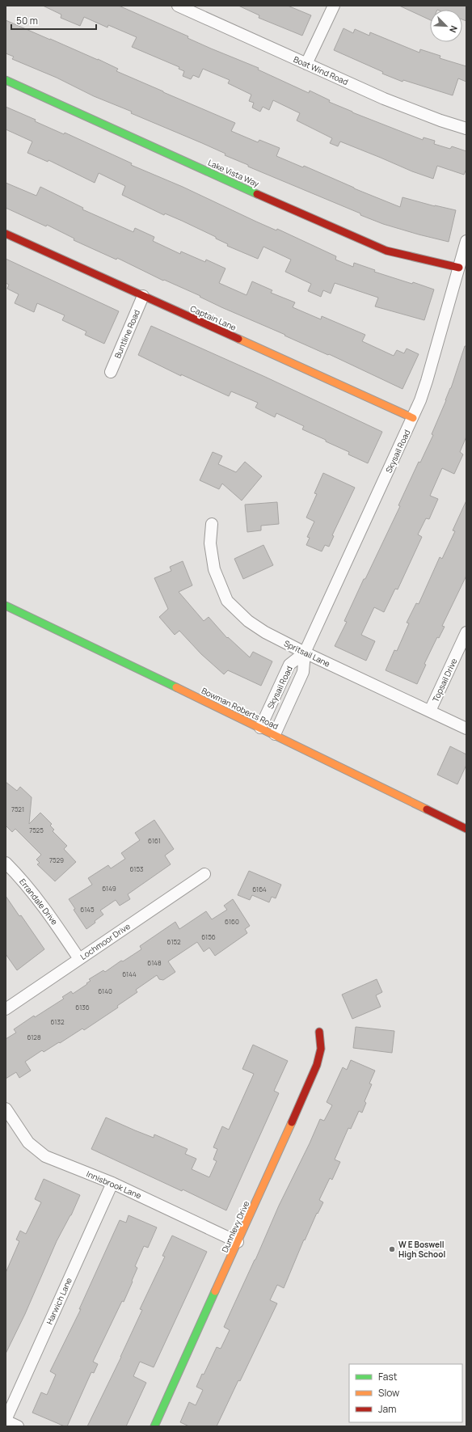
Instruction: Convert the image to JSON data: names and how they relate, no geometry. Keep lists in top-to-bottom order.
{
  "streets": {
    "street": [
      "Boat Wind Road",
      "Lake Vista Way",
      "Captain Lane",
      "Buntline Road",
      "Skysail Road",
      "Spritsail Lane",
      "Topsail Drive",
      "Bowman Roberts Road",
      "Errandale Drive",
      "Lochmoor Drive",
      "Innisbrook Lane",
      "Dunnlevy Drive",
      "Harwich Lane"
    ]
  },
  "crossings": [
    ["Lake Vista Way", "Skysail Road"],
    ["Captain Lane", "Buntline Road"],
    ["Captain Lane", "Skysail Road"],
    ["Skysail Road", "Spritsail Lane"],
    ["Skysail Road", "Bowman Roberts Road"],
    ["Spritsail Lane", "Topsail Drive"],
    ["Errandale Drive", "Lochmoor Drive"],
    ["Innisbrook Lane", "Dunnlevy Drive"],
    ["Innisbrook Lane", "Harwich Lane"]
  ],
  "places": ["W E Boswell High School"],
  "house_numbers": [
    "7521",
    "7525",
    "6161",
    "7529",
    "6153",
    "6149",
    "6164",
    "6145",
    "6160",
    "6156",
    "6152",
    "6148",
    "6144",
    "6140",
    "6136",
    "6132",
    "6128"
  ],
  "legend": ["Fast", "Slow", "Jam"],
  "scale_bar": "50 m",
  "north": "bottom right"
}
